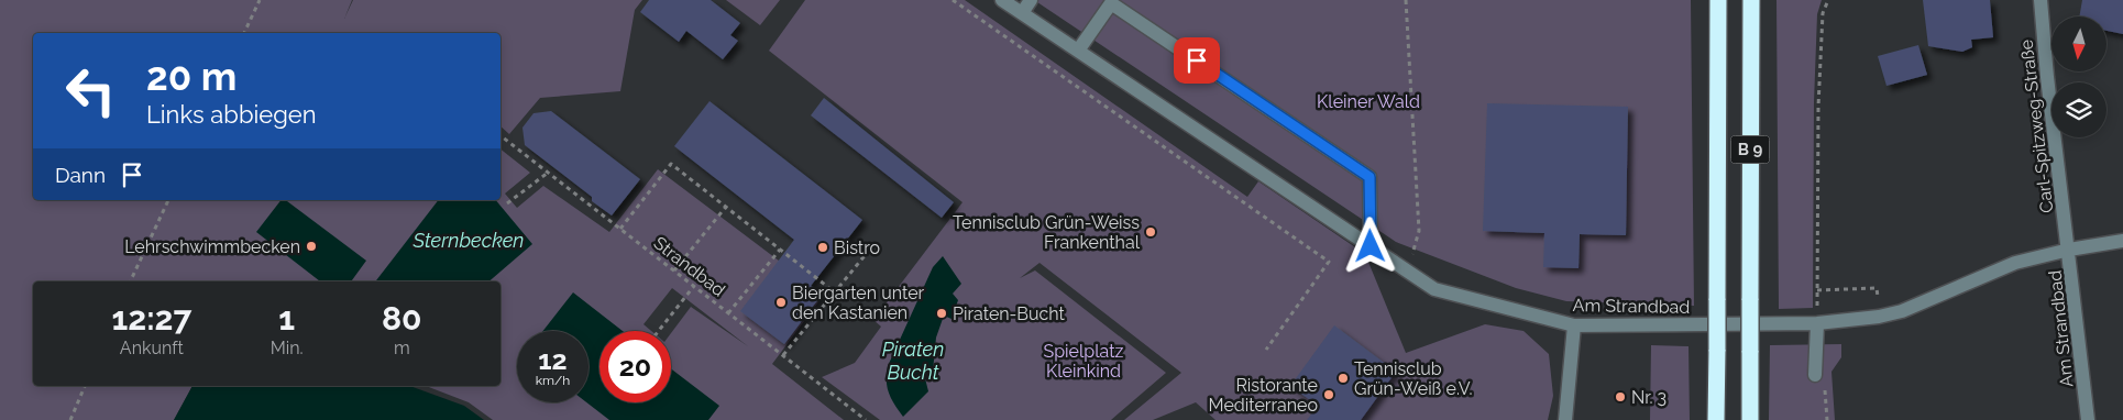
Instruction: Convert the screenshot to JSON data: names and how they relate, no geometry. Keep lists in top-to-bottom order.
{
  "streets": {
    "highway": ["B 9"],
    "street": ["Carl-Spitzweg-Straße", "Am Strandbad"],
    "path": ["Strandbad"]
  },
  "crossings": [
    ["Carl-Spitzweg-Straße", "Am Strandbad"]
  ],
  "water": ["Sternbecken", "Piraten Bucht"],
  "parks": ["Kleiner Wald", "Spielplatz Kleinkind"],
  "places": [
    "Tennisclub Grün-Weiss Frankenthal",
    "Lehrschwimmbecken",
    "Bistro",
    "Biergarten unter den Kastanien",
    "Piraten-Bucht",
    "Tennisclub Grün-Weiß e.V.",
    "Ristorante Mediterraneo",
    "Nr. 3"
  ],
  "north": "bottom",
  "page": {
    "turn": ["20 m", "Links abbiegen"],
    "then": "Dann",
    "eta": [
      "12:27",
      "Ankunft",
      "1",
      "Min.",
      "80",
      "m"
    ],
    "speed": "12 km/h",
    "limit": "20"
  }
}
